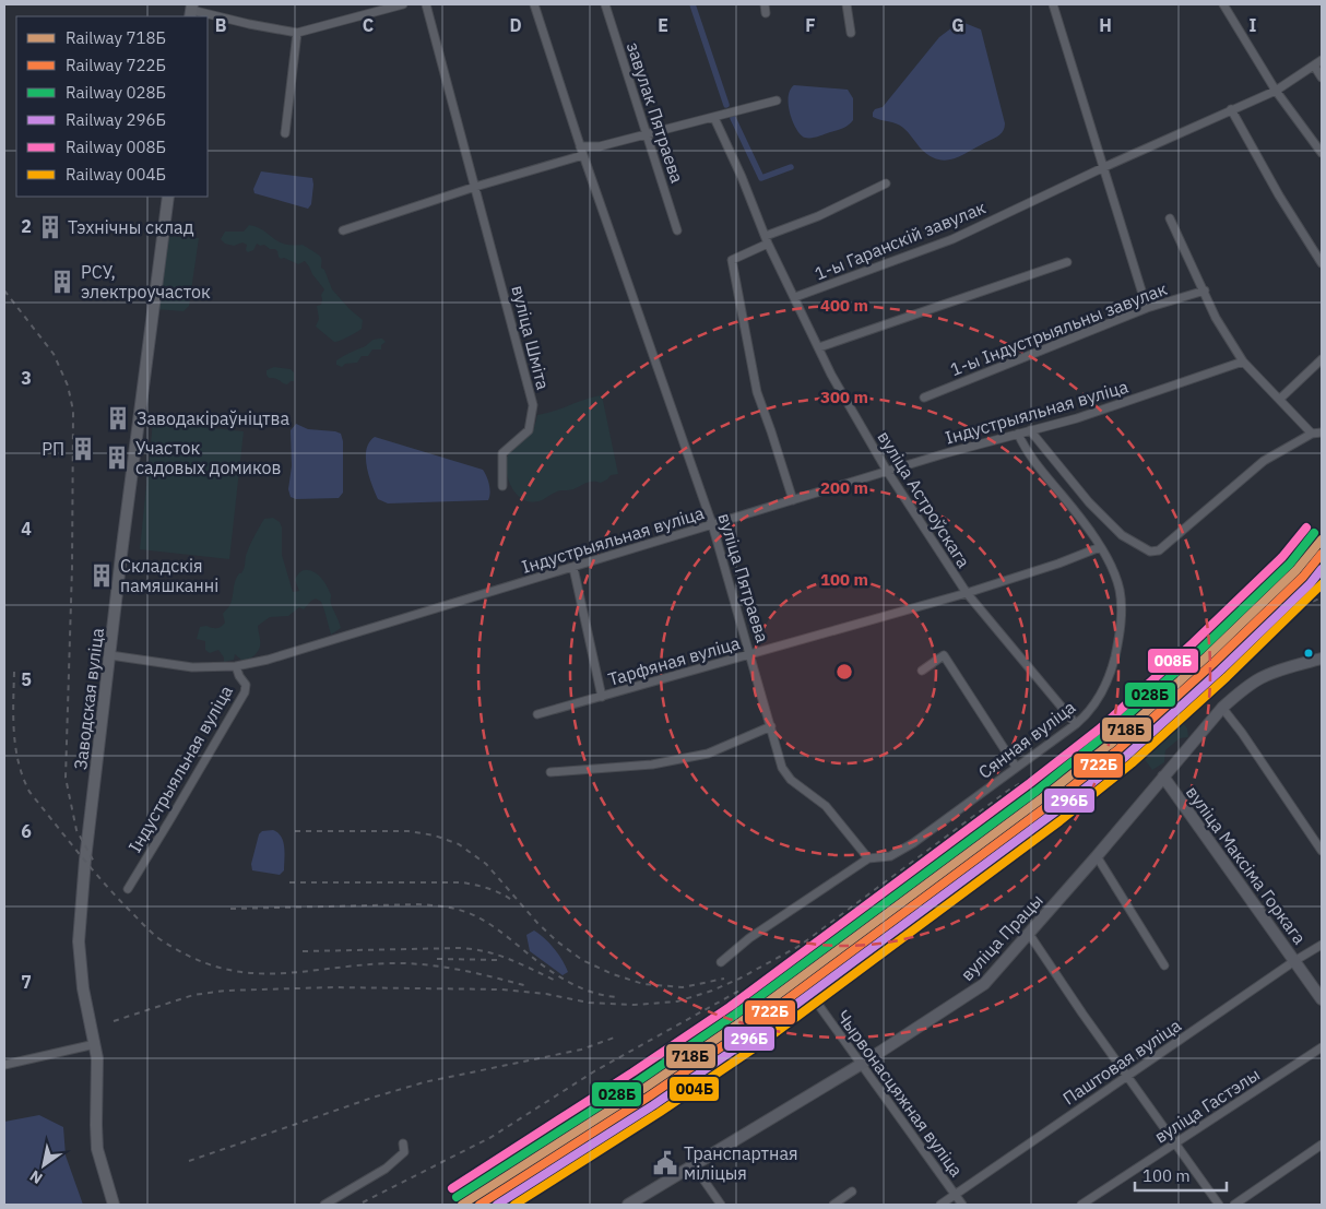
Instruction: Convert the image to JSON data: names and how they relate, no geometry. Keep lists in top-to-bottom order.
{
  "streets": {
    "main road": ["Заводская вуліца", "вуліца Максіма Горкага", "вуліца Працы"],
    "street": [
      "завулак Пятраева",
      "1-ы Гаранскій завулак",
      "1-ы Індустрыяльны завулак",
      "вуліца Шміта",
      "Індустрыяльная вуліца",
      "вуліца Астроўскага",
      "вуліца Пятраева",
      "Тарфяная вуліца",
      "Сянная вуліца",
      "Паштовая вуліца",
      "Чырвонасцяжная вуліца",
      "вуліца Гастэлы"
    ]
  },
  "crossings": [
    ["1-ы Гаранскій завулак", "вуліца Астроўскага"],
    ["Індустрыяльная вуліца", "вуліца Астроўскага"],
    ["Індустрыяльная вуліца", "вуліца Пятраева"],
    ["Індустрыяльная вуліца", "Сянная вуліца"],
    ["вуліца Астроўскага", "Тарфяная вуліца"],
    ["вуліца Астроўскага", "Сянная вуліца"],
    ["вуліца Пятраева", "Тарфяная вуліца"],
    ["вуліца Пятраева", "Сянная вуліца"],
    ["Тарфяная вуліца", "Сянная вуліца"],
    ["вуліца Максіма Горкага", "вуліца Працы"],
    ["вуліца Максіма Горкага", "Паштовая вуліца"],
    ["вуліца Працы", "Чырвонасцяжная вуліца"],
    ["Паштовая вуліца", "Чырвонасцяжная вуліца"]
  ],
  "places": {
    "building": [
      "Тэхнічны склад",
      "РСУ, электроучасток",
      "Заводакіраўніцтва",
      "РП",
      "Участок садовых домиков",
      "Складскія памяшканні"
    ],
    "public building": ["Транспартная міліцыя"]
  },
  "lines": [
    "rail line 008Б",
    "rail line 028Б",
    "rail line 718Б",
    "rail line 722Б",
    "rail line 296Б",
    "rail line 004Б"
  ],
  "legend": [
    "Railway 718Б",
    "Railway 722Б",
    "Railway 028Б",
    "Railway 296Б",
    "Railway 008Б",
    "Railway 004Б"
  ],
  "scale_bar": "100 m",
  "north": "bottom left",
  "grid": {
    "columns": [
      "B",
      "C",
      "D",
      "E",
      "F",
      "G",
      "H",
      "I"
    ],
    "rows": [
      "2",
      "3",
      "4",
      "5",
      "6",
      "7"
    ]
  },
  "rings": [
    "400 m",
    "300 m",
    "200 m",
    "100 m"
  ]
}
